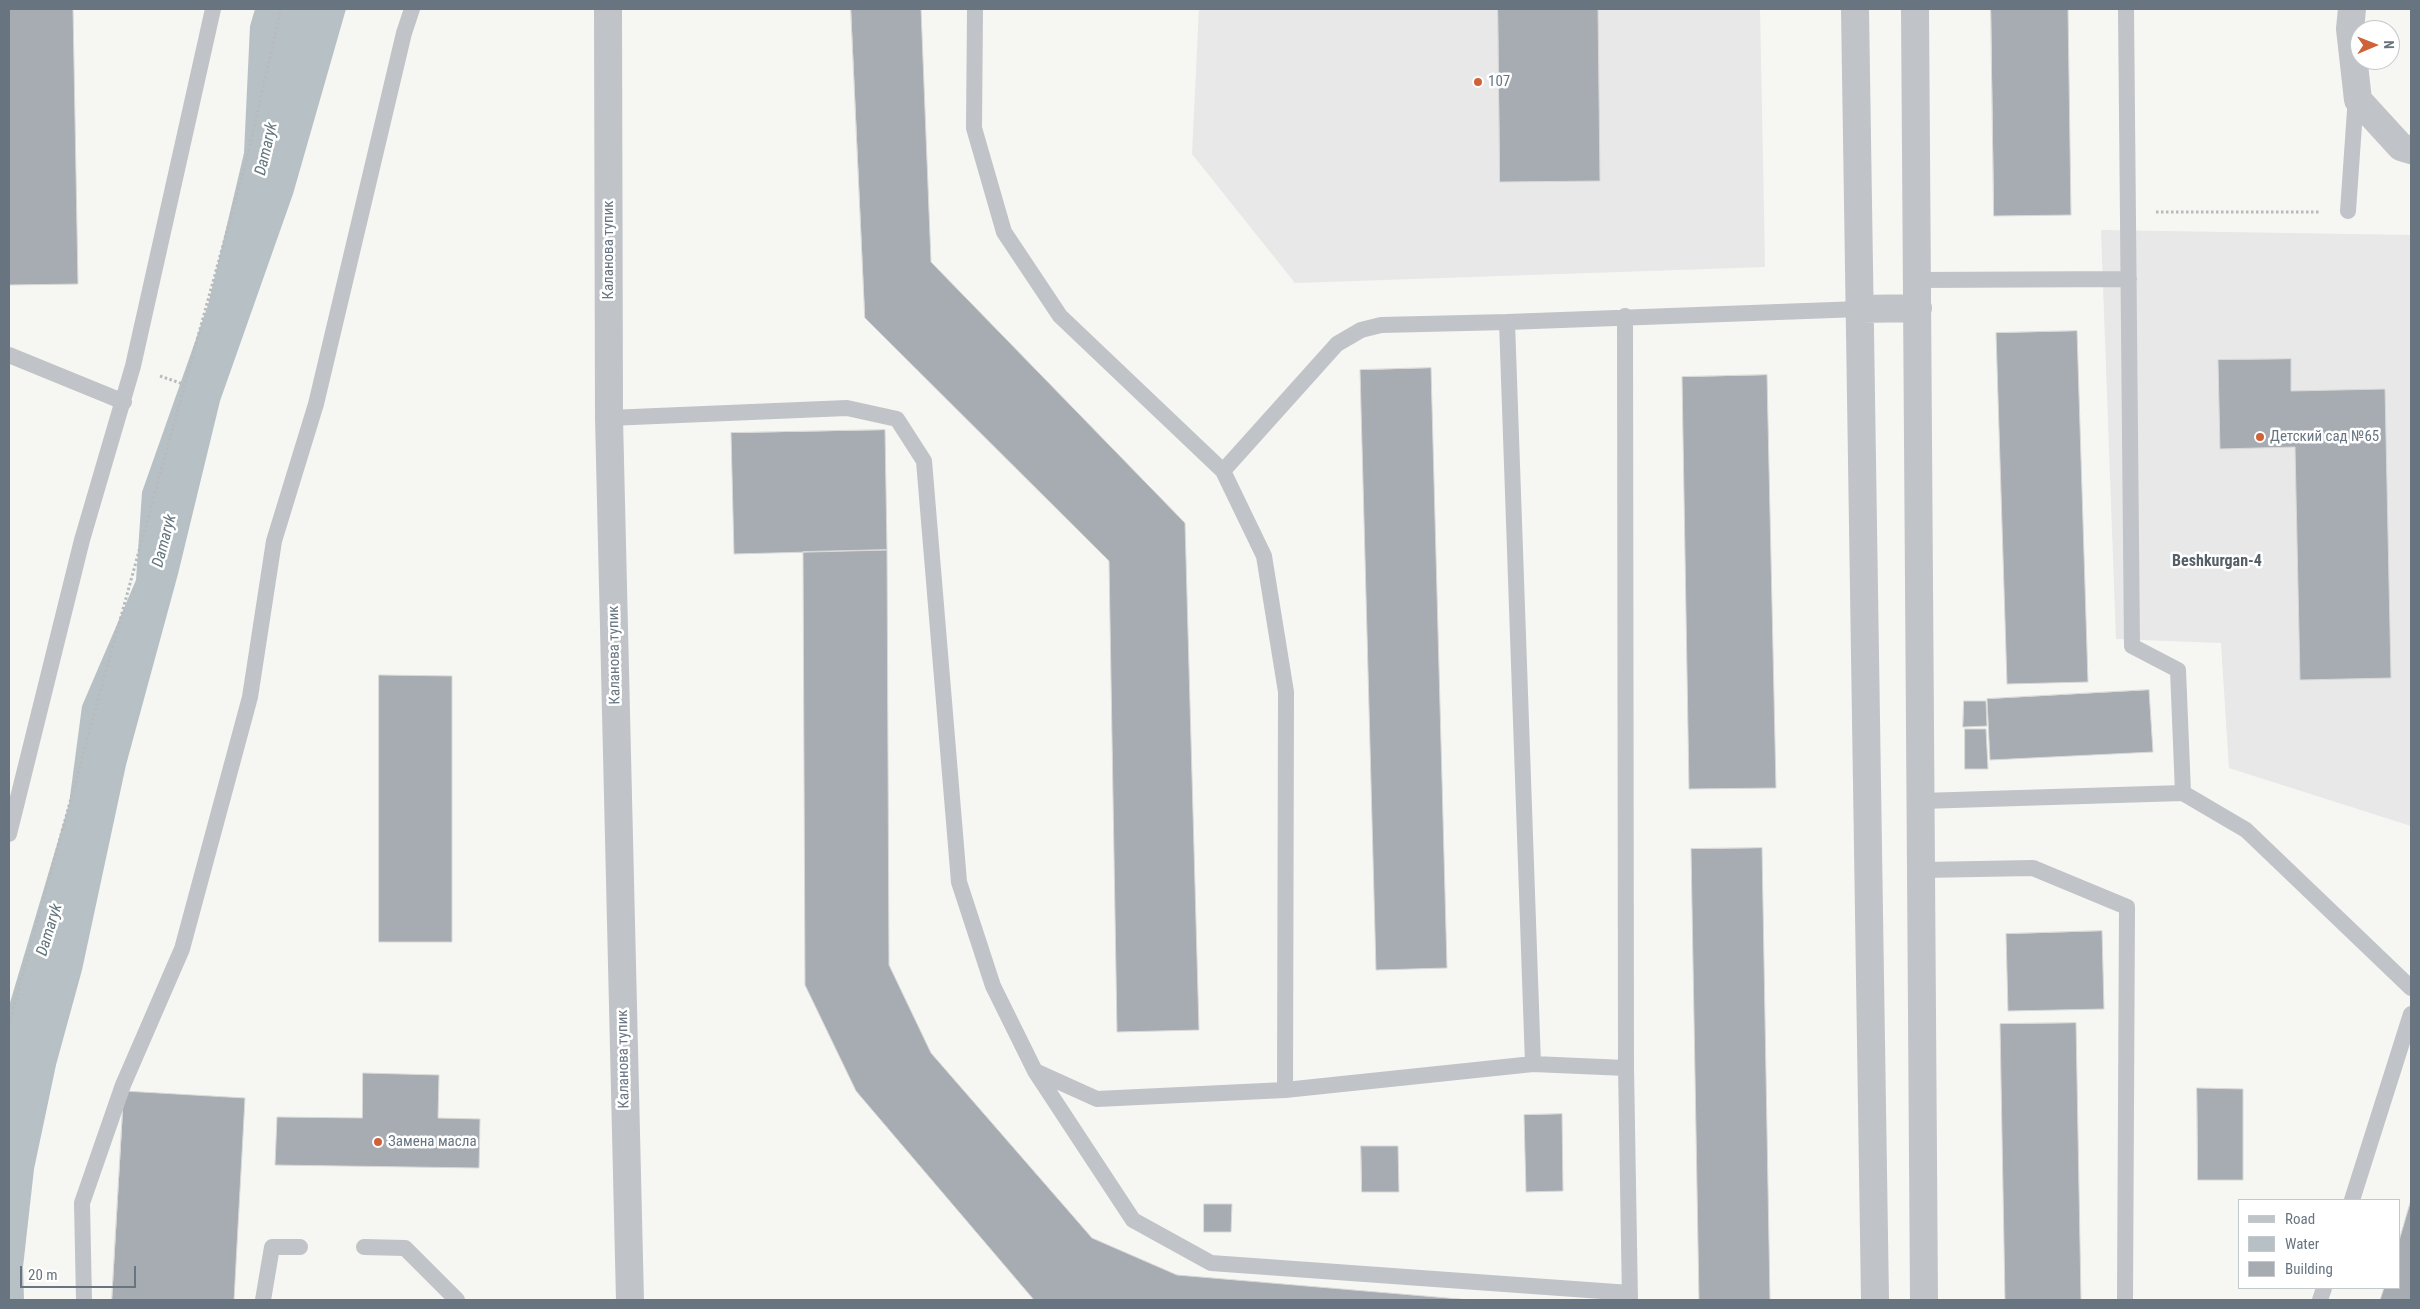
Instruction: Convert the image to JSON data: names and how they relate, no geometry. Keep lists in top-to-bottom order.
{
  "streets": {
    "street": ["Каланова тупик"]
  },
  "districts": ["Beshkurgan-4"],
  "water": ["Damaryk"],
  "places": ["107", "Детский сад №65", "Замена масла"],
  "legend": ["Road", "Water", "Building"],
  "scale_bar": "20 m",
  "north": "right"
}
